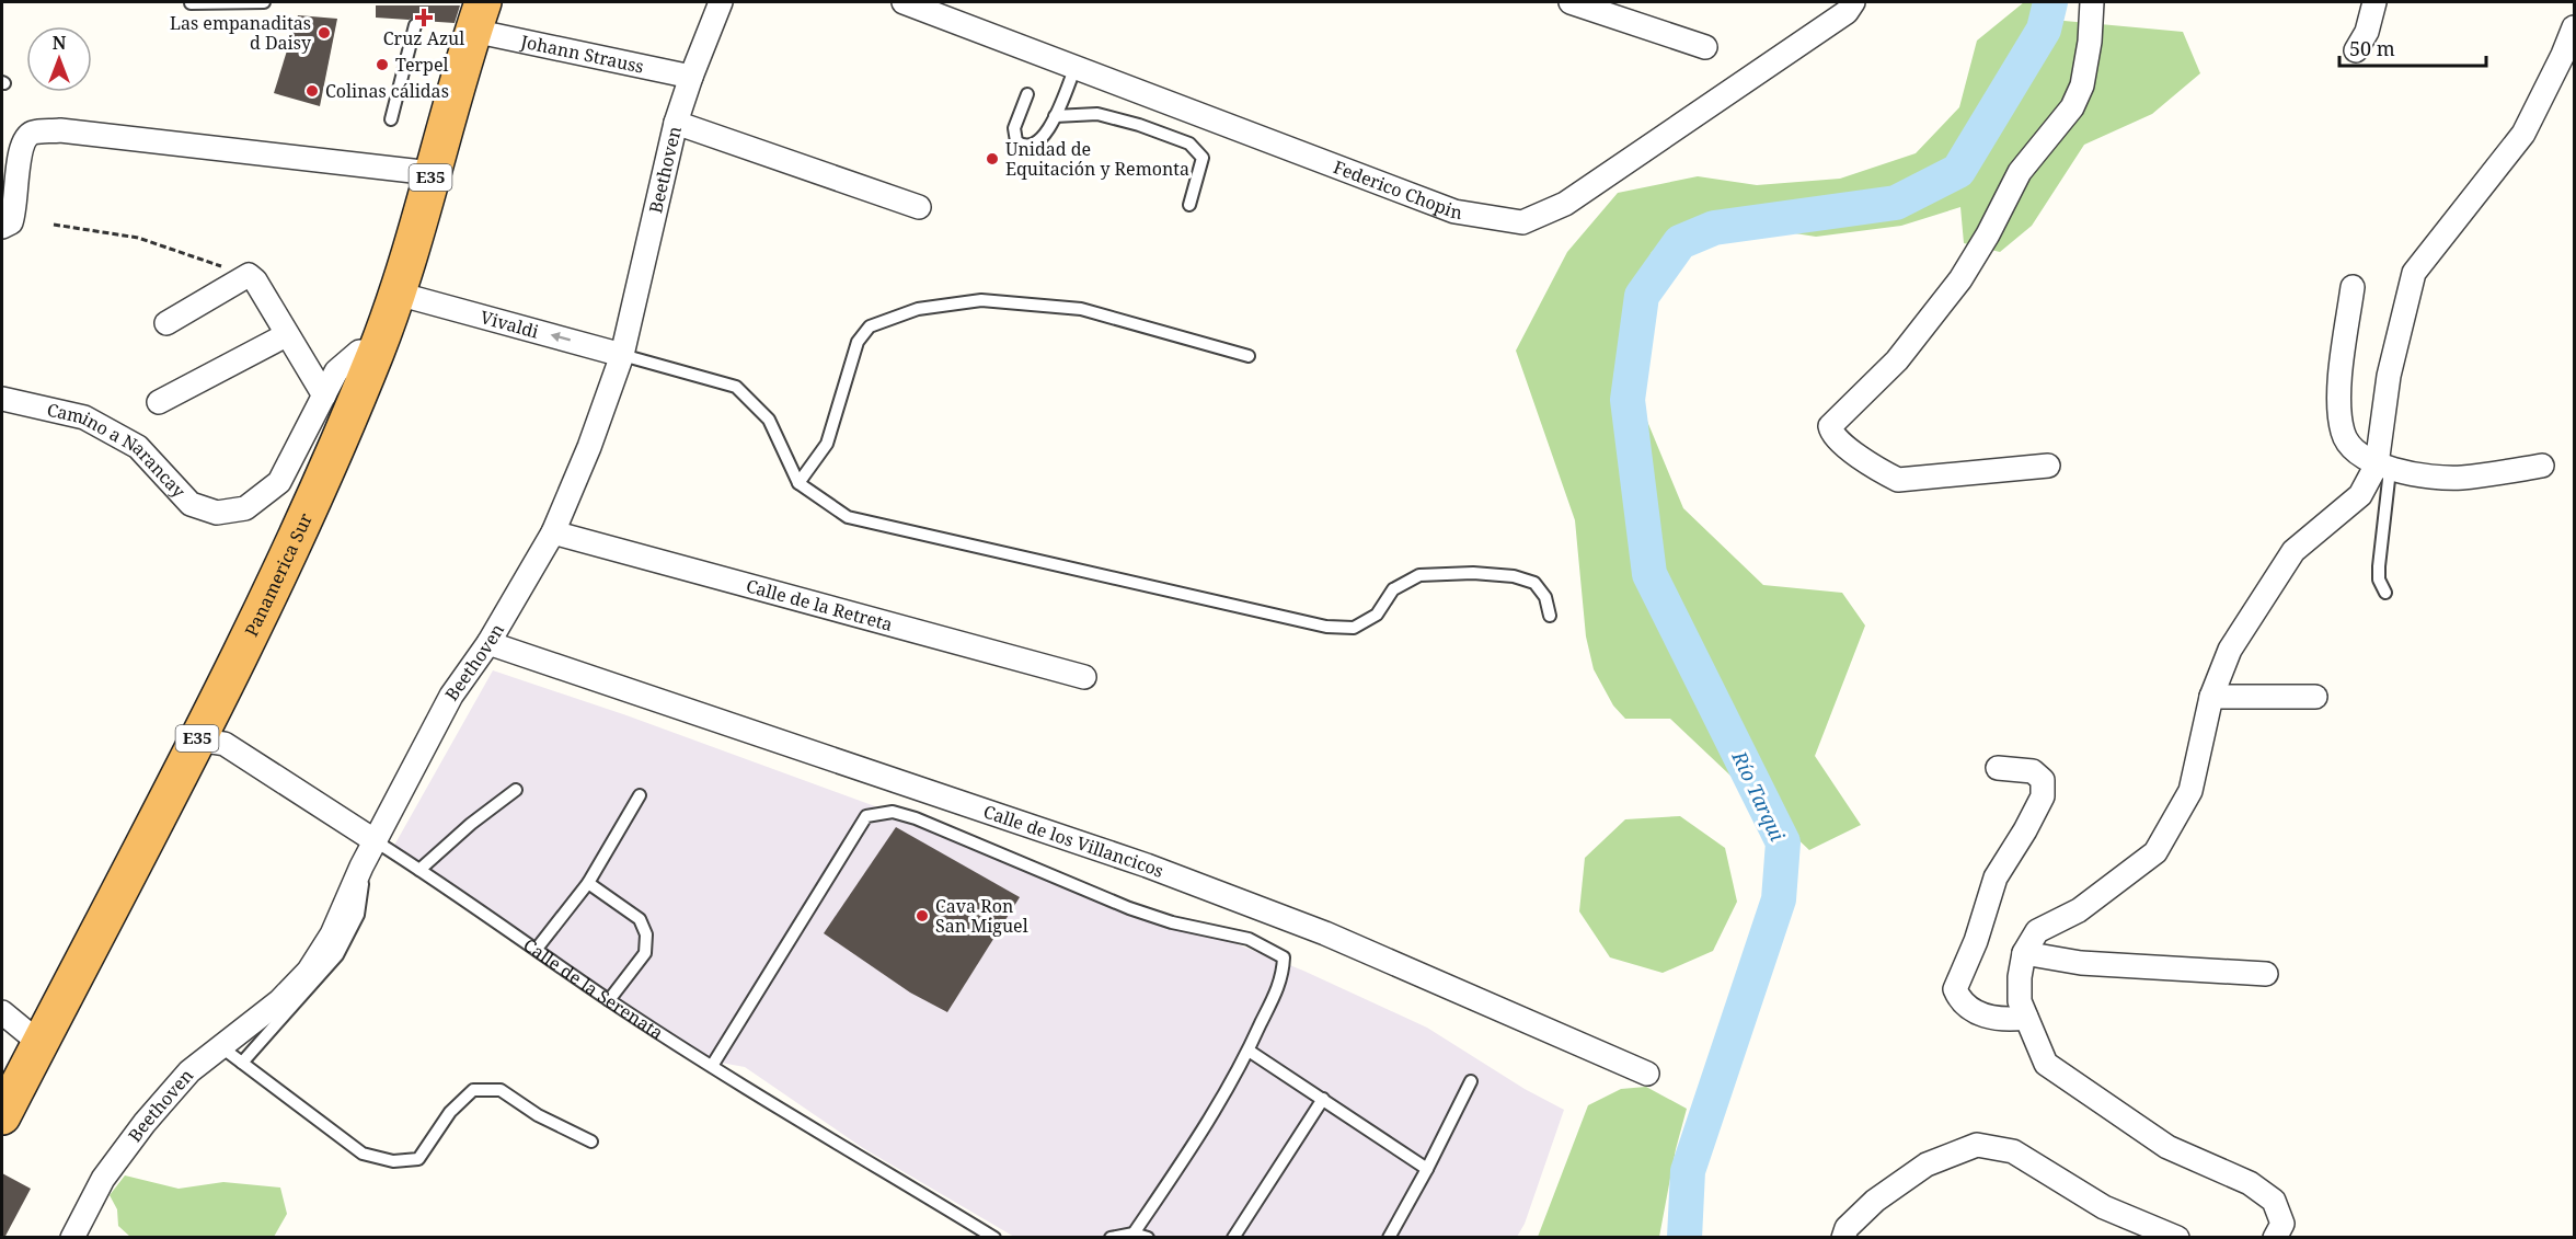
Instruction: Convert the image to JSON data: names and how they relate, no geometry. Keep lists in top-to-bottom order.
{
  "streets": {
    "highway": ["E35", "Panamerica Sur"],
    "street": [
      "Johann Strauss",
      "Beethoven",
      "Federico Chopin",
      "Vivaldi",
      "Camino a Narancay",
      "Calle de la Retreta",
      "Calle de los Villancicos",
      "Calle de la Serenata"
    ]
  },
  "crossings": [
    ["Johann Strauss", "Beethoven"],
    ["Johann Strauss", "Panamerica Sur"],
    ["Beethoven", "Vivaldi"],
    ["Beethoven", "Calle de la Retreta"],
    ["Beethoven", "Calle de los Villancicos"],
    ["Beethoven", "Calle de la Serenata"],
    ["Vivaldi", "Panamerica Sur"],
    ["Camino a Narancay", "Panamerica Sur"],
    ["Panamerica Sur", "Calle de la Serenata"]
  ],
  "one_way": ["Vivaldi"],
  "water": ["Río Tarqui"],
  "places": {
    "health": ["Cruz Azul"],
    "other": [
      "Las empanaditas d Daisy",
      "Terpel",
      "Colinas cálidas",
      "Unidad de Equitación y Remonta",
      "Cava Ron San Miguel"
    ]
  },
  "scale_bar": "50 m",
  "north": "top"
}
